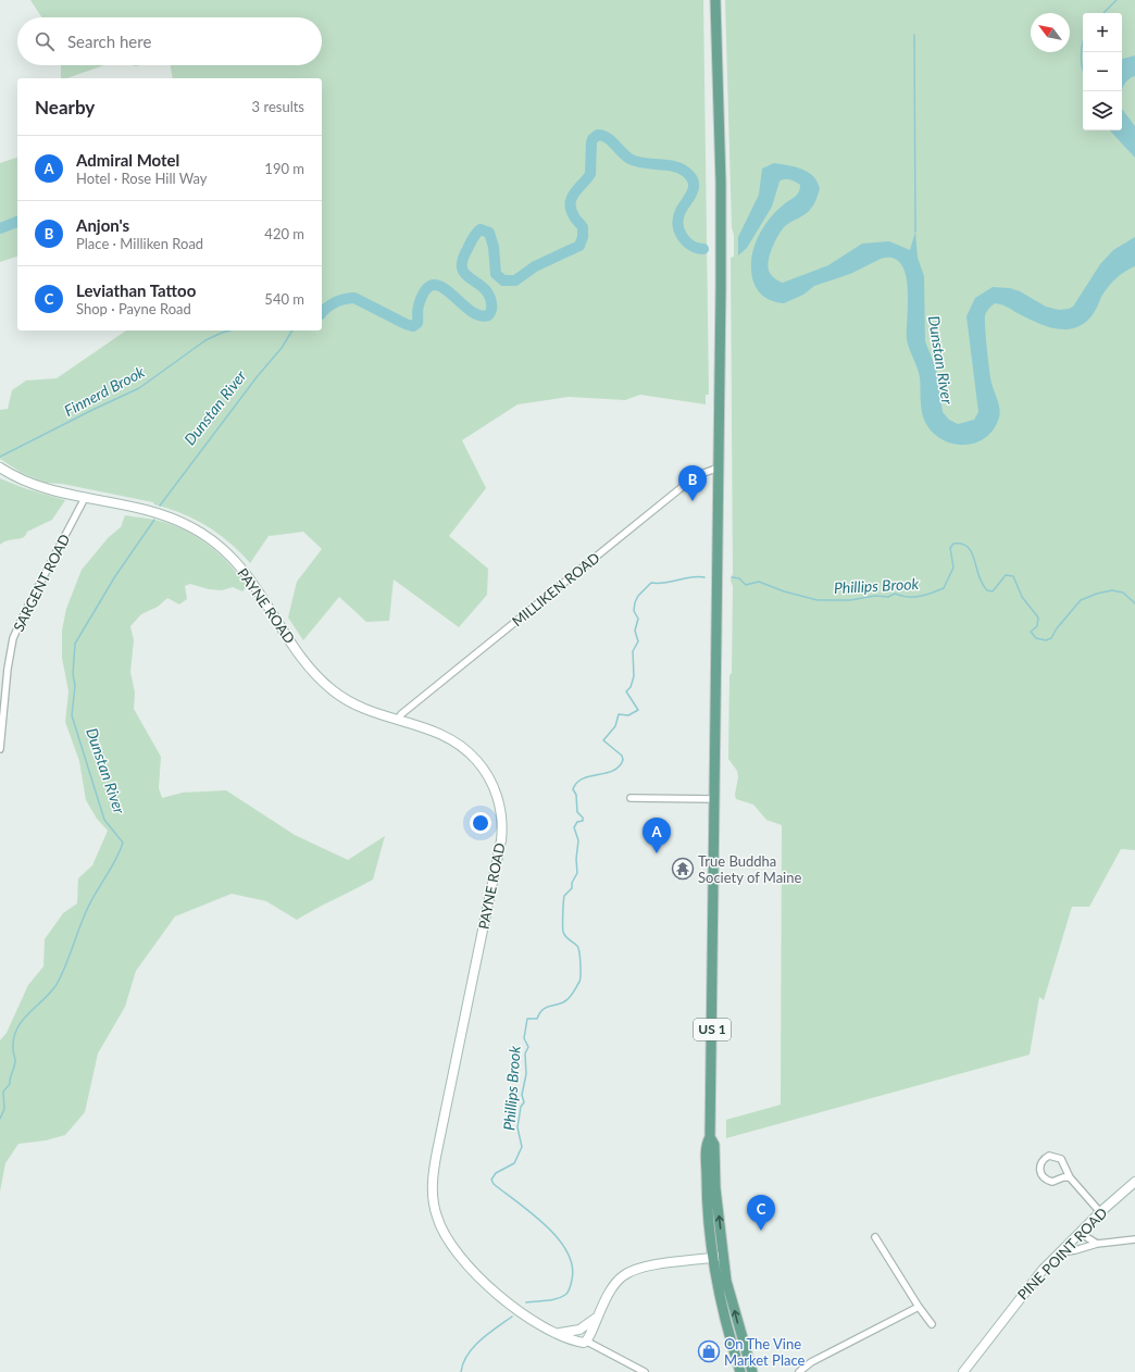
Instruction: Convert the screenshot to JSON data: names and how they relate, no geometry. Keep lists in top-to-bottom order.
{
  "streets": {
    "main road": ["PAYNE ROAD", "US 1", "PINE POINT ROAD"],
    "street": ["SARGENT ROAD", "MILLIKEN ROAD"]
  },
  "crossings": [
    ["SARGENT ROAD", "PAYNE ROAD"],
    ["MILLIKEN ROAD", "PAYNE ROAD"],
    ["MILLIKEN ROAD", "US 1"]
  ],
  "water": ["Dunstan River", "Finnerd Brook", "Phillips Brook"],
  "places": {
    "temple": ["True Buddha Society of Maine"],
    "shop": ["On The Vine Market Place"]
  },
  "north": "top left",
  "page": {
    "map_buttons": ["+", "−"],
    "search": "Search here",
    "heading": ["Nearby", "3 results"],
    "list": [
      {
        "mark": "A",
        "name": "Admiral Motel",
        "note": "Hotel · Rose Hill Way",
        "value": "190 m"
      },
      {
        "mark": "B",
        "name": "Anjon's",
        "note": "Place · Milliken Road",
        "value": "420 m"
      },
      {
        "mark": "C",
        "name": "Leviathan Tattoo",
        "note": "Shop · Payne Road",
        "value": "540 m"
      }
    ],
    "pins": ["B", "A", "C"]
  }
}
